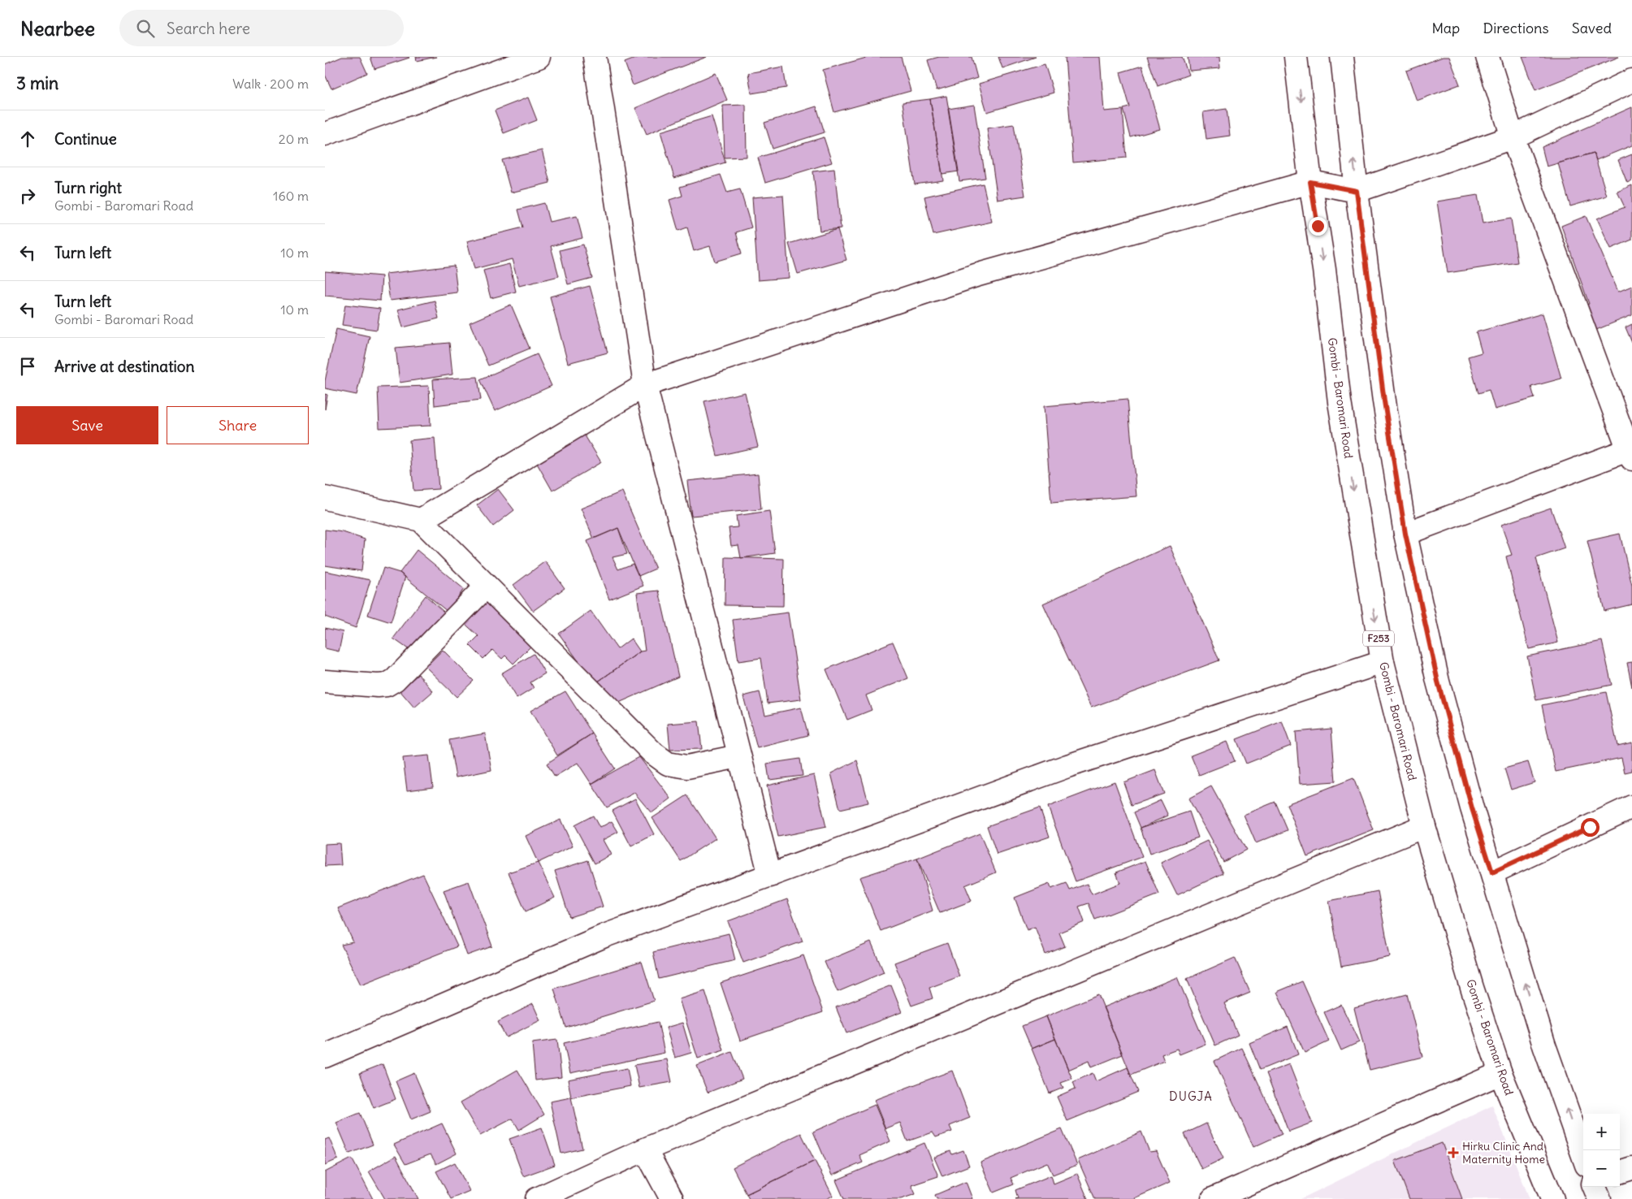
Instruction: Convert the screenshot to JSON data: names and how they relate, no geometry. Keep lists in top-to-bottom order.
{
  "streets": {
    "street": ["Gombi - Baromari Road", "F253"]
  },
  "districts": ["DUGJA"],
  "places": {
    "health": ["Hirku Clinic And Maternity Home"]
  },
  "page": {
    "header": "Nearbee",
    "search": "Search here",
    "nav": ["Map", "Directions", "Saved"],
    "heading": ["3 min", "Walk · 200 m"],
    "list": [
      ["Continue", "20 m"],
      ["Turn right", "Gombi - Baromari Road", "160 m"],
      ["Turn left", "10 m"],
      ["Turn left", "Gombi - Baromari Road", "10 m"],
      "Arrive at destination"
    ],
    "buttons": ["Save", "Share"],
    "map_buttons": ["+", "−"]
  }
}
